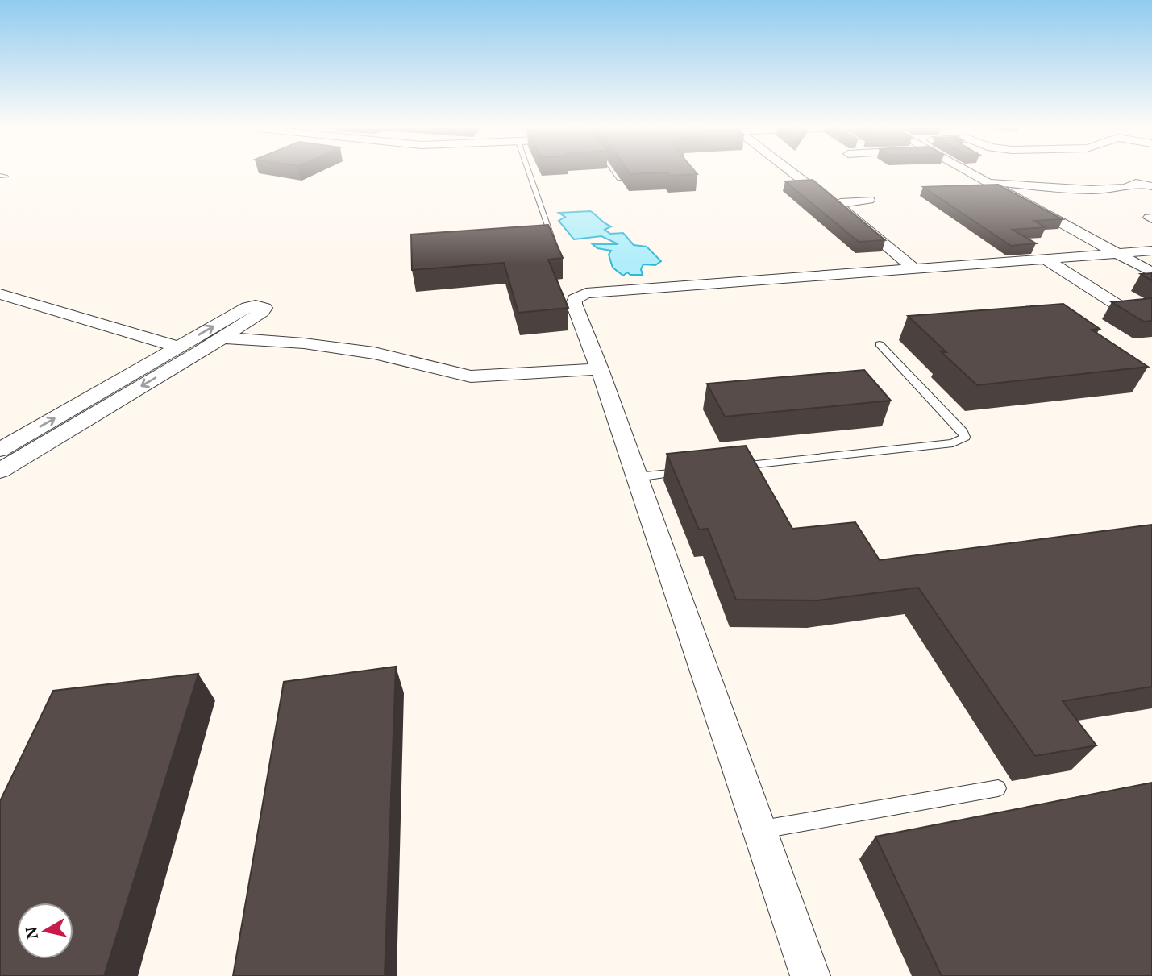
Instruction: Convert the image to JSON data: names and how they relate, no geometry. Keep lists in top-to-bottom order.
{
  "north": "left"
}
